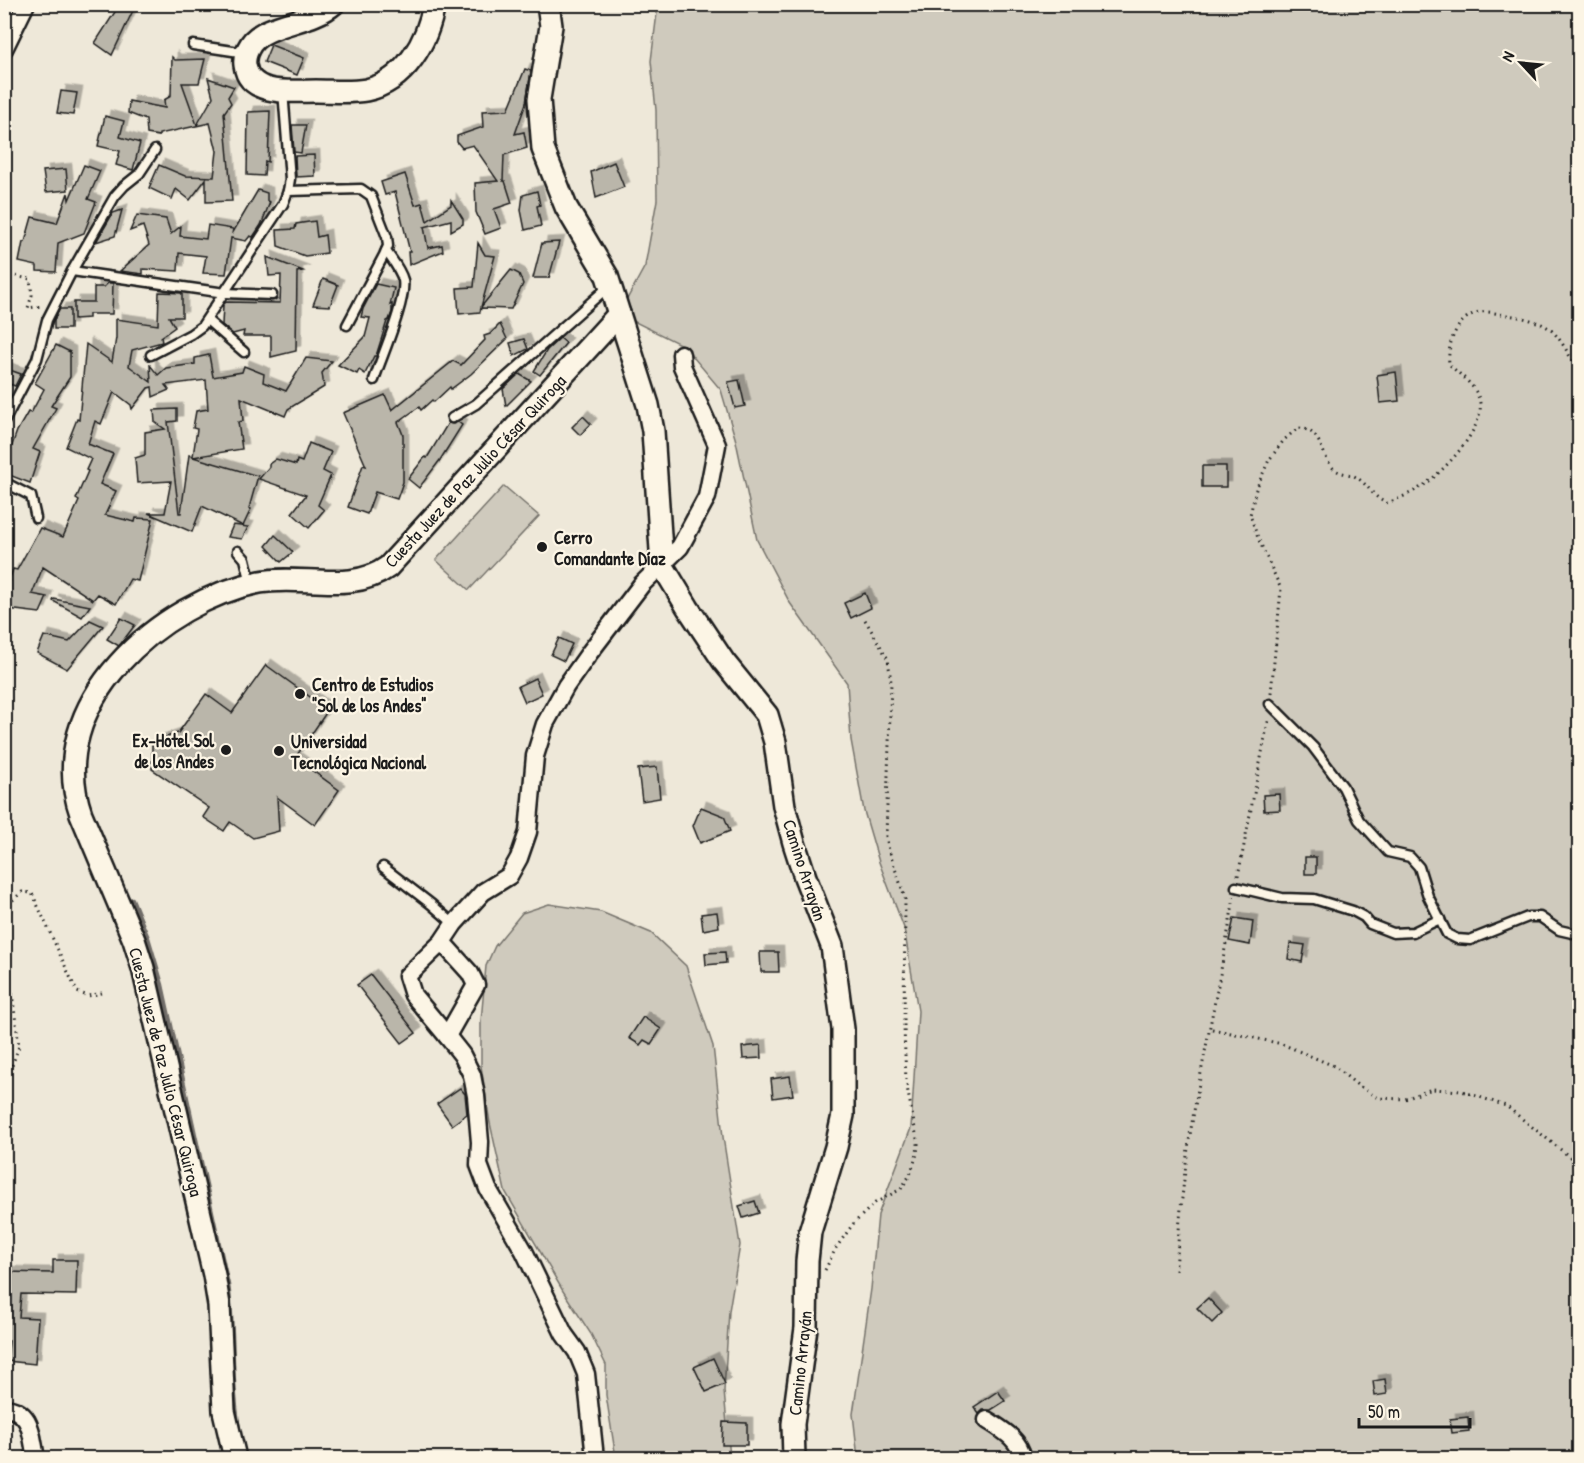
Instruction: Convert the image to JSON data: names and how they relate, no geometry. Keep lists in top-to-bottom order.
{
  "streets": {
    "street": ["Cuesta Juez de Paz Julio César Quiroga", "Camino Arrayán"]
  },
  "crossings": [
    ["Cuesta Juez de Paz Julio César Quiroga", "Camino Arrayán"]
  ],
  "places": [
    "Cerro Comandante Díaz",
    "Centro de Estudios \"Sol de los Andes\"",
    "Ex-Hotel Sol de los Andes",
    "Universidad Tecnológica Nacional"
  ],
  "scale_bar": "50 m",
  "north": "top left"
}
